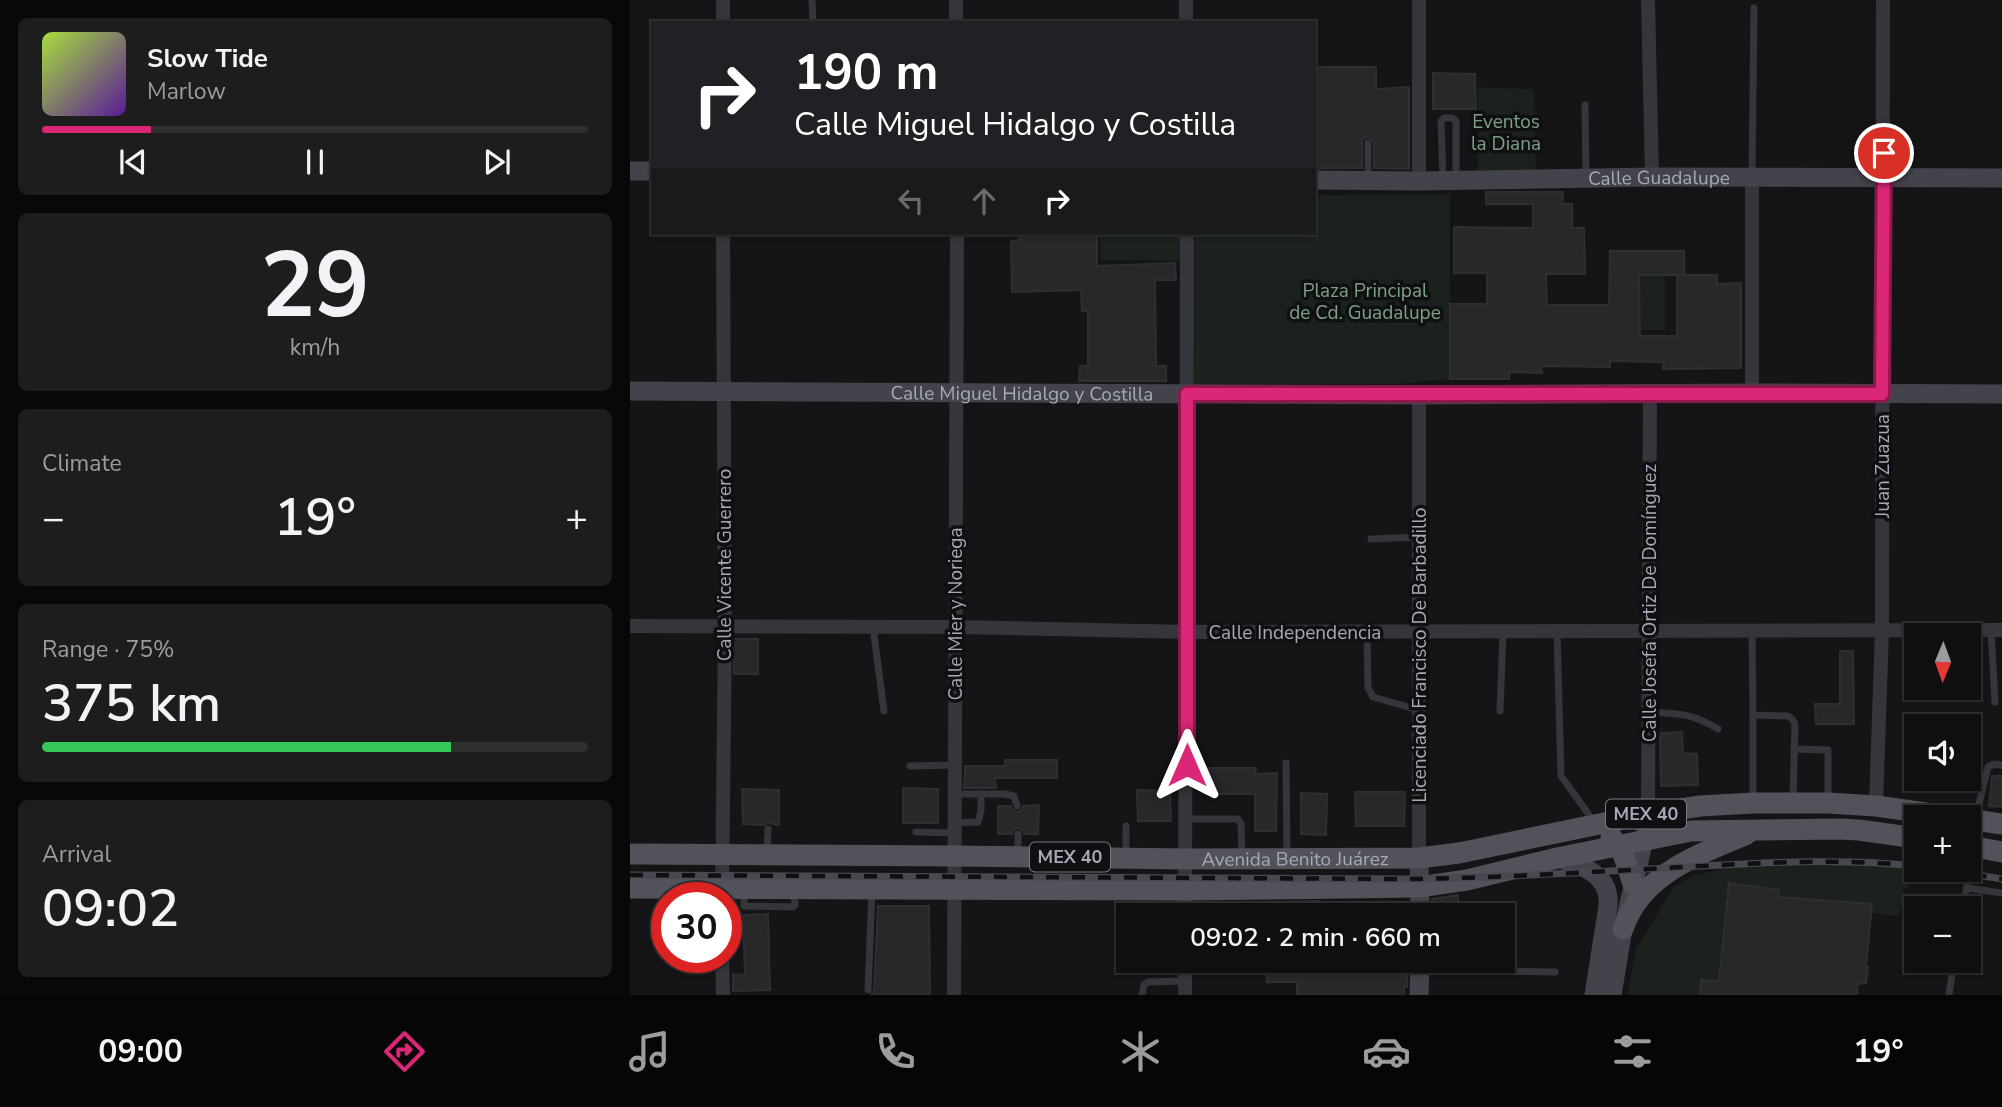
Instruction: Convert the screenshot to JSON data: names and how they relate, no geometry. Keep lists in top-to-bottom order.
{
  "streets": {
    "main road": ["MEX 40", "Avenida Benito Juárez"],
    "street": [
      "Calle Guadalupe",
      "Calle Miguel Hidalgo y Costilla",
      "Juan Zuazua",
      "Calle Vicente Guerrero",
      "Calle Josefa Ortiz De Domínguez",
      "Calle Mier y Noriega",
      "Calle Independencia",
      "Licenciado Francisco De Barbadillo"
    ]
  },
  "crossings": [
    ["Calle Guadalupe", "Juan Zuazua"],
    ["Calle Miguel Hidalgo y Costilla", "Juan Zuazua"],
    ["Calle Miguel Hidalgo y Costilla", "Calle Vicente Guerrero"],
    ["Calle Miguel Hidalgo y Costilla", "Calle Josefa Ortiz De Domínguez"],
    ["Calle Miguel Hidalgo y Costilla", "Calle Mier y Noriega"],
    ["Calle Miguel Hidalgo y Costilla", "Licenciado Francisco De Barbadillo"],
    ["Juan Zuazua", "Calle Independencia"],
    ["Juan Zuazua", "Avenida Benito Juárez"],
    ["Calle Vicente Guerrero", "Calle Independencia"],
    ["Calle Vicente Guerrero", "Avenida Benito Juárez"],
    ["Calle Josefa Ortiz De Domínguez", "Calle Independencia"],
    ["Calle Josefa Ortiz De Domínguez", "Avenida Benito Juárez"],
    ["Calle Mier y Noriega", "Calle Independencia"],
    ["Calle Mier y Noriega", "Avenida Benito Juárez"],
    ["Calle Independencia", "Licenciado Francisco De Barbadillo"],
    ["Licenciado Francisco De Barbadillo", "Avenida Benito Juárez"]
  ],
  "parks": ["Eventos la Diana", "Plaza Principal de Cd. Guadalupe"],
  "north": "bottom",
  "page": {
    "turn": ["190 m", "Calle Miguel Hidalgo y Costilla"],
    "song": ["Slow Tide", "Marlow"],
    "tile": [
      ["29", "km/h"],
      "Climate",
      ["Range · 75%", "375 km"],
      ["Arrival", "09:02"]
    ],
    "heat": ["−", "19°", "+"],
    "map_buttons": ["+", "−"],
    "limit": "30",
    "trip": "09:02 · 2 min · 660 m",
    "tabs": ["09:00", "19°"]
  }
}
